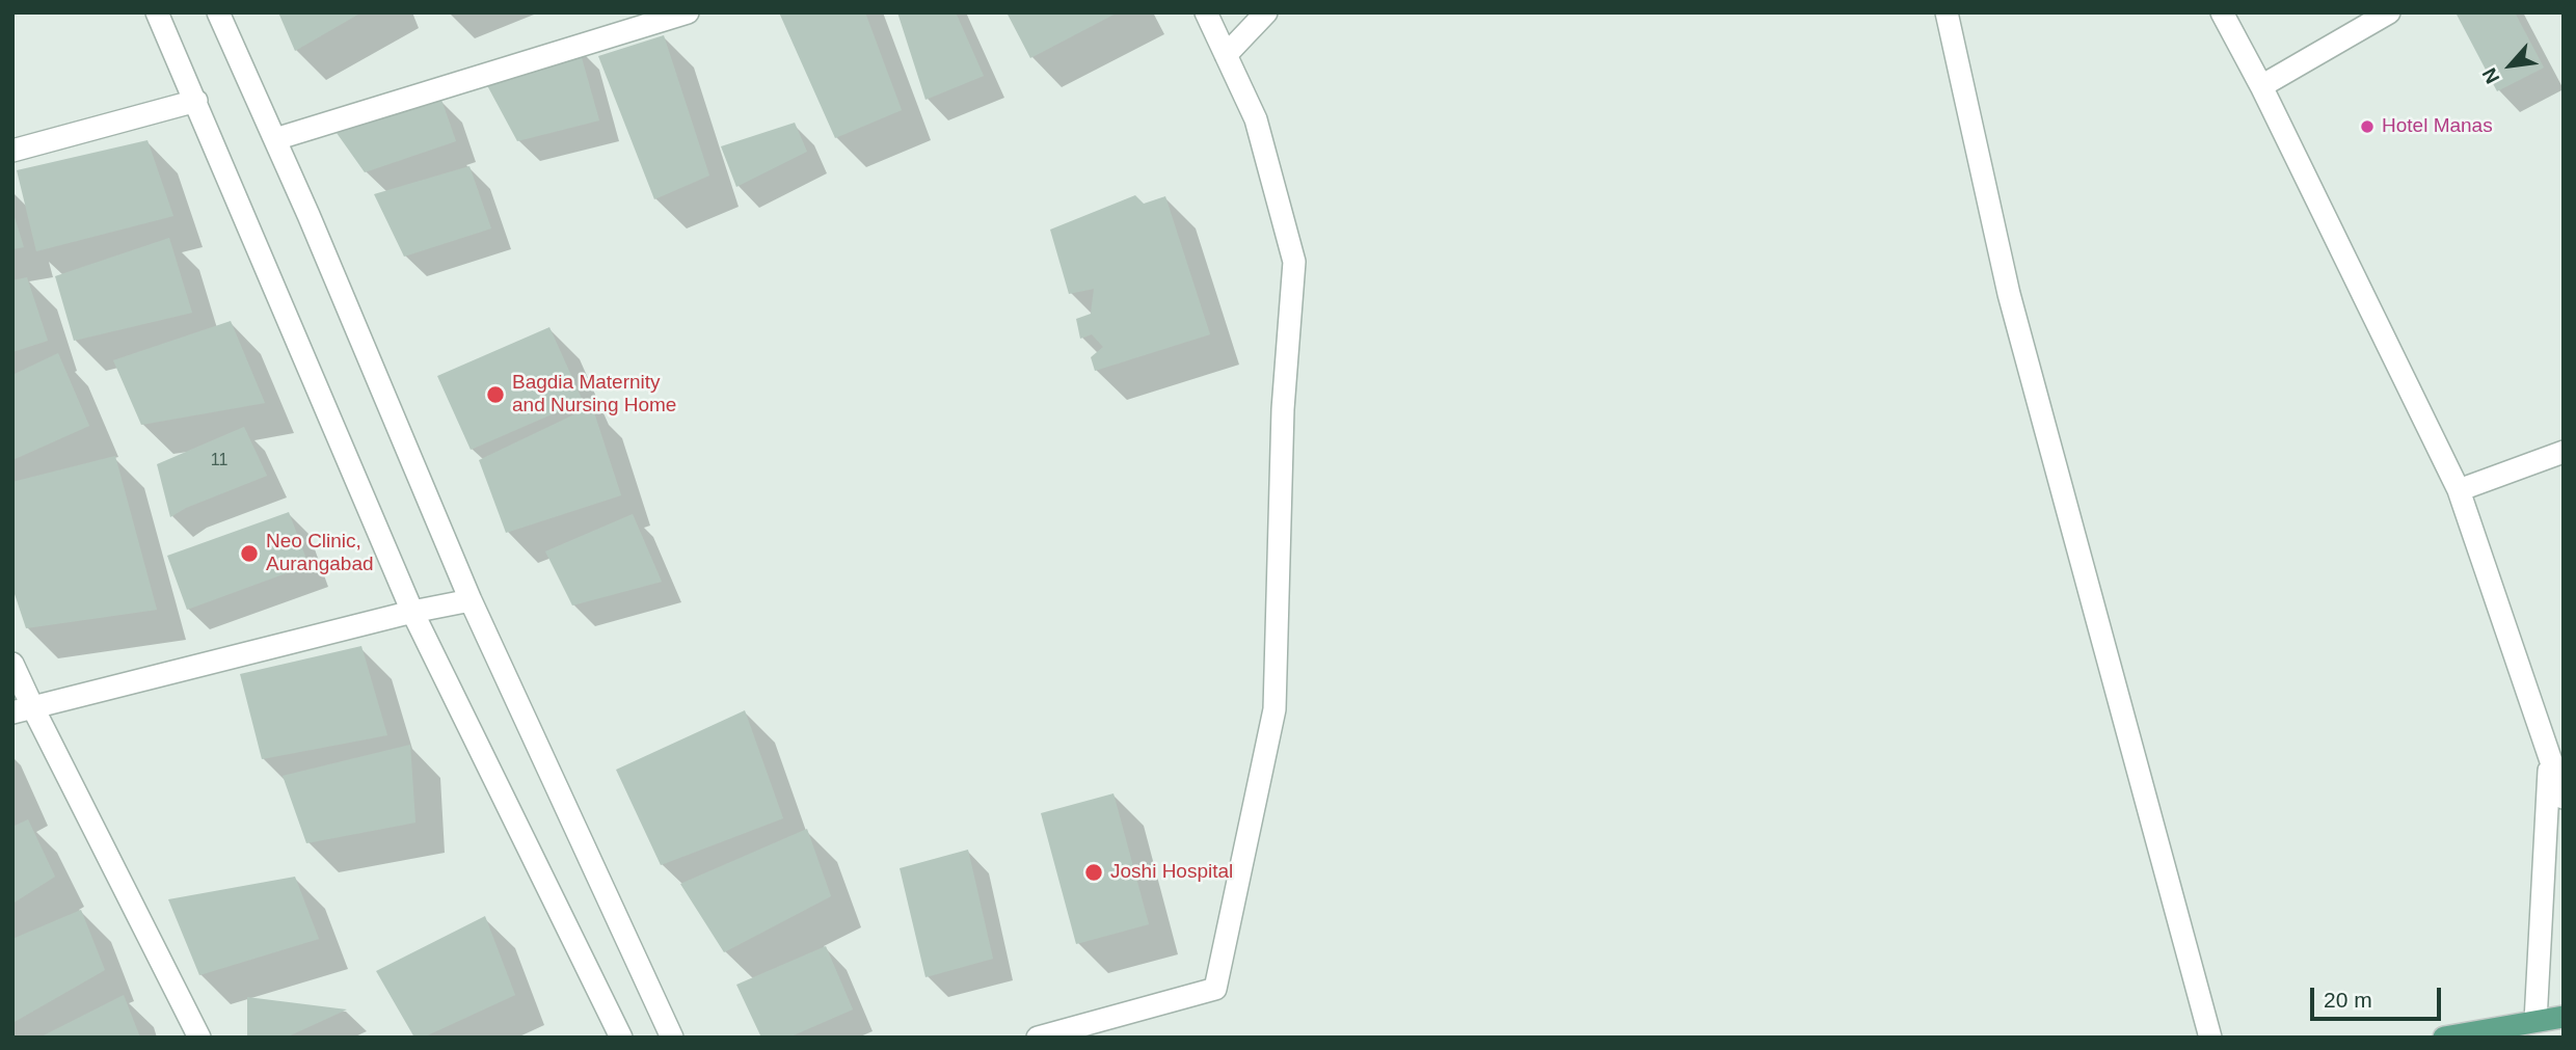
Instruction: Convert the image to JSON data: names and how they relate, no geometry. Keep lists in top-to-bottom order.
{
  "places": [
    "Hotel Manas",
    "Bagdia Maternity and Nursing Home",
    "Neo Clinic, Aurangabad",
    "Joshi Hospital"
  ],
  "house_numbers": ["11"],
  "scale_bar": "20 m",
  "north": "bottom left"
}
